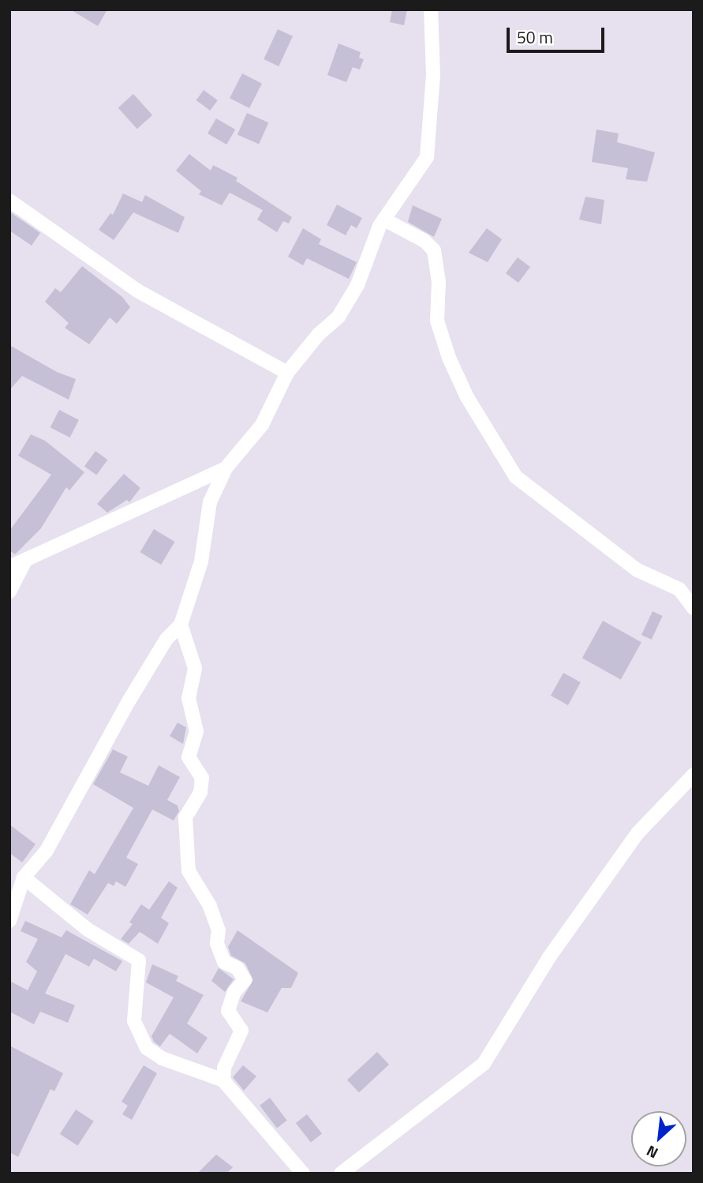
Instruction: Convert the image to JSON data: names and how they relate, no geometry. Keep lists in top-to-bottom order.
{
  "scale_bar": "50 m",
  "north": "bottom left"
}
